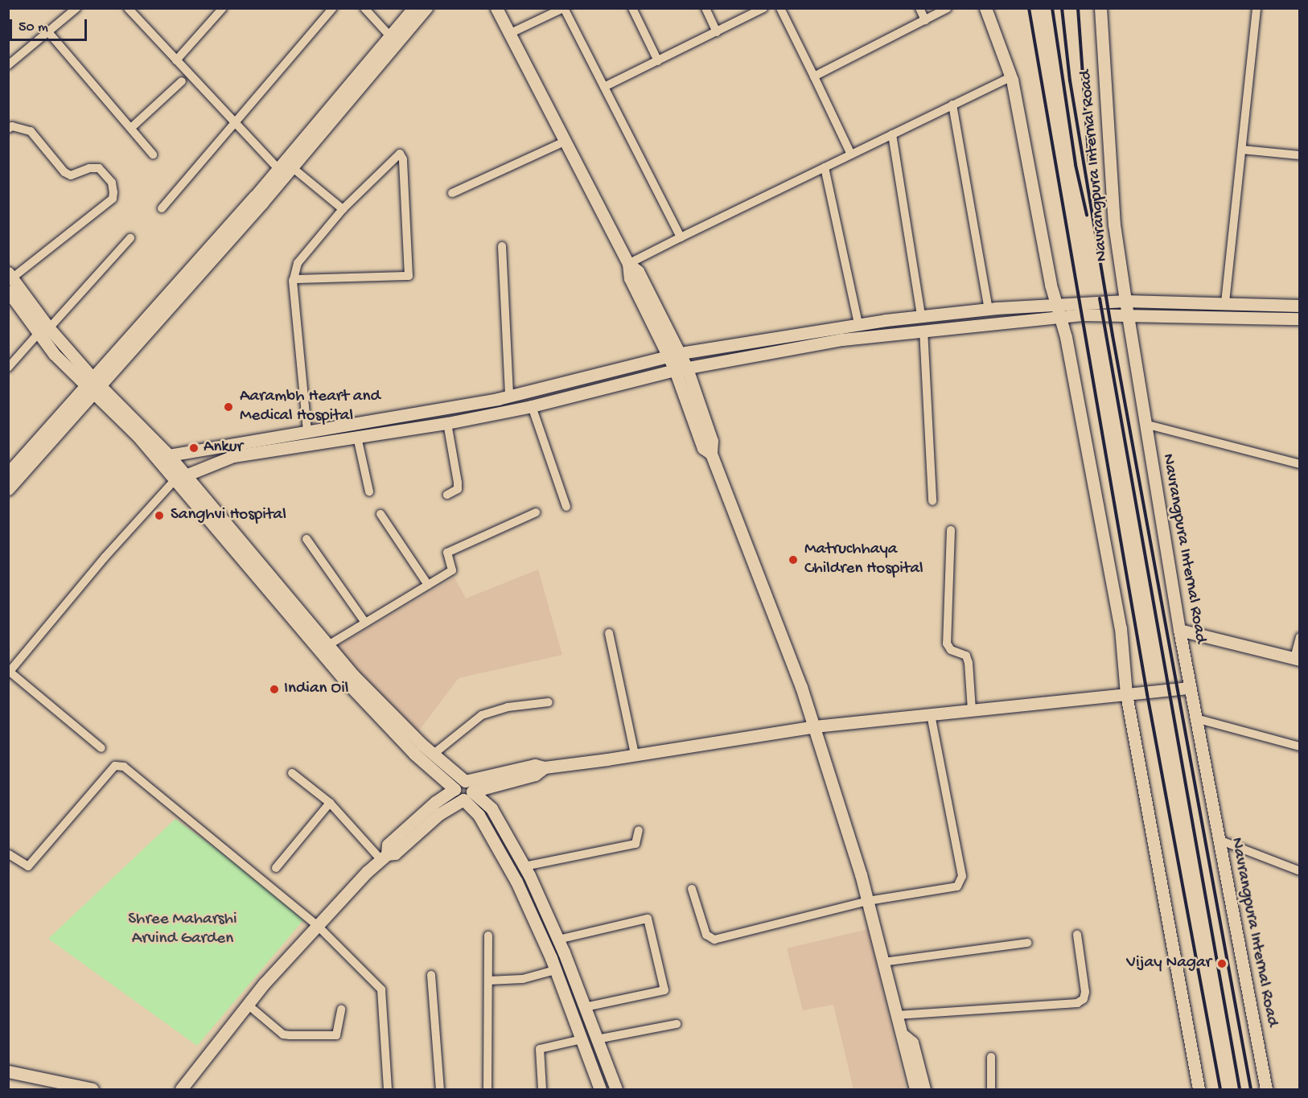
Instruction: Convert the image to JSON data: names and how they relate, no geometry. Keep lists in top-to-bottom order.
{
  "streets": {
    "street": ["Navrangpura Internal Road"]
  },
  "parks": ["Shree Maharshi Arvind Garden"],
  "places": [
    "Aarambh Heart and Medical Hospital",
    "Ankur",
    "Sanghvi Hospital",
    "Matruchhaya Children Hospital",
    "Indian Oil",
    "Vijay Nagar"
  ],
  "scale_bar": "50 m"
}
